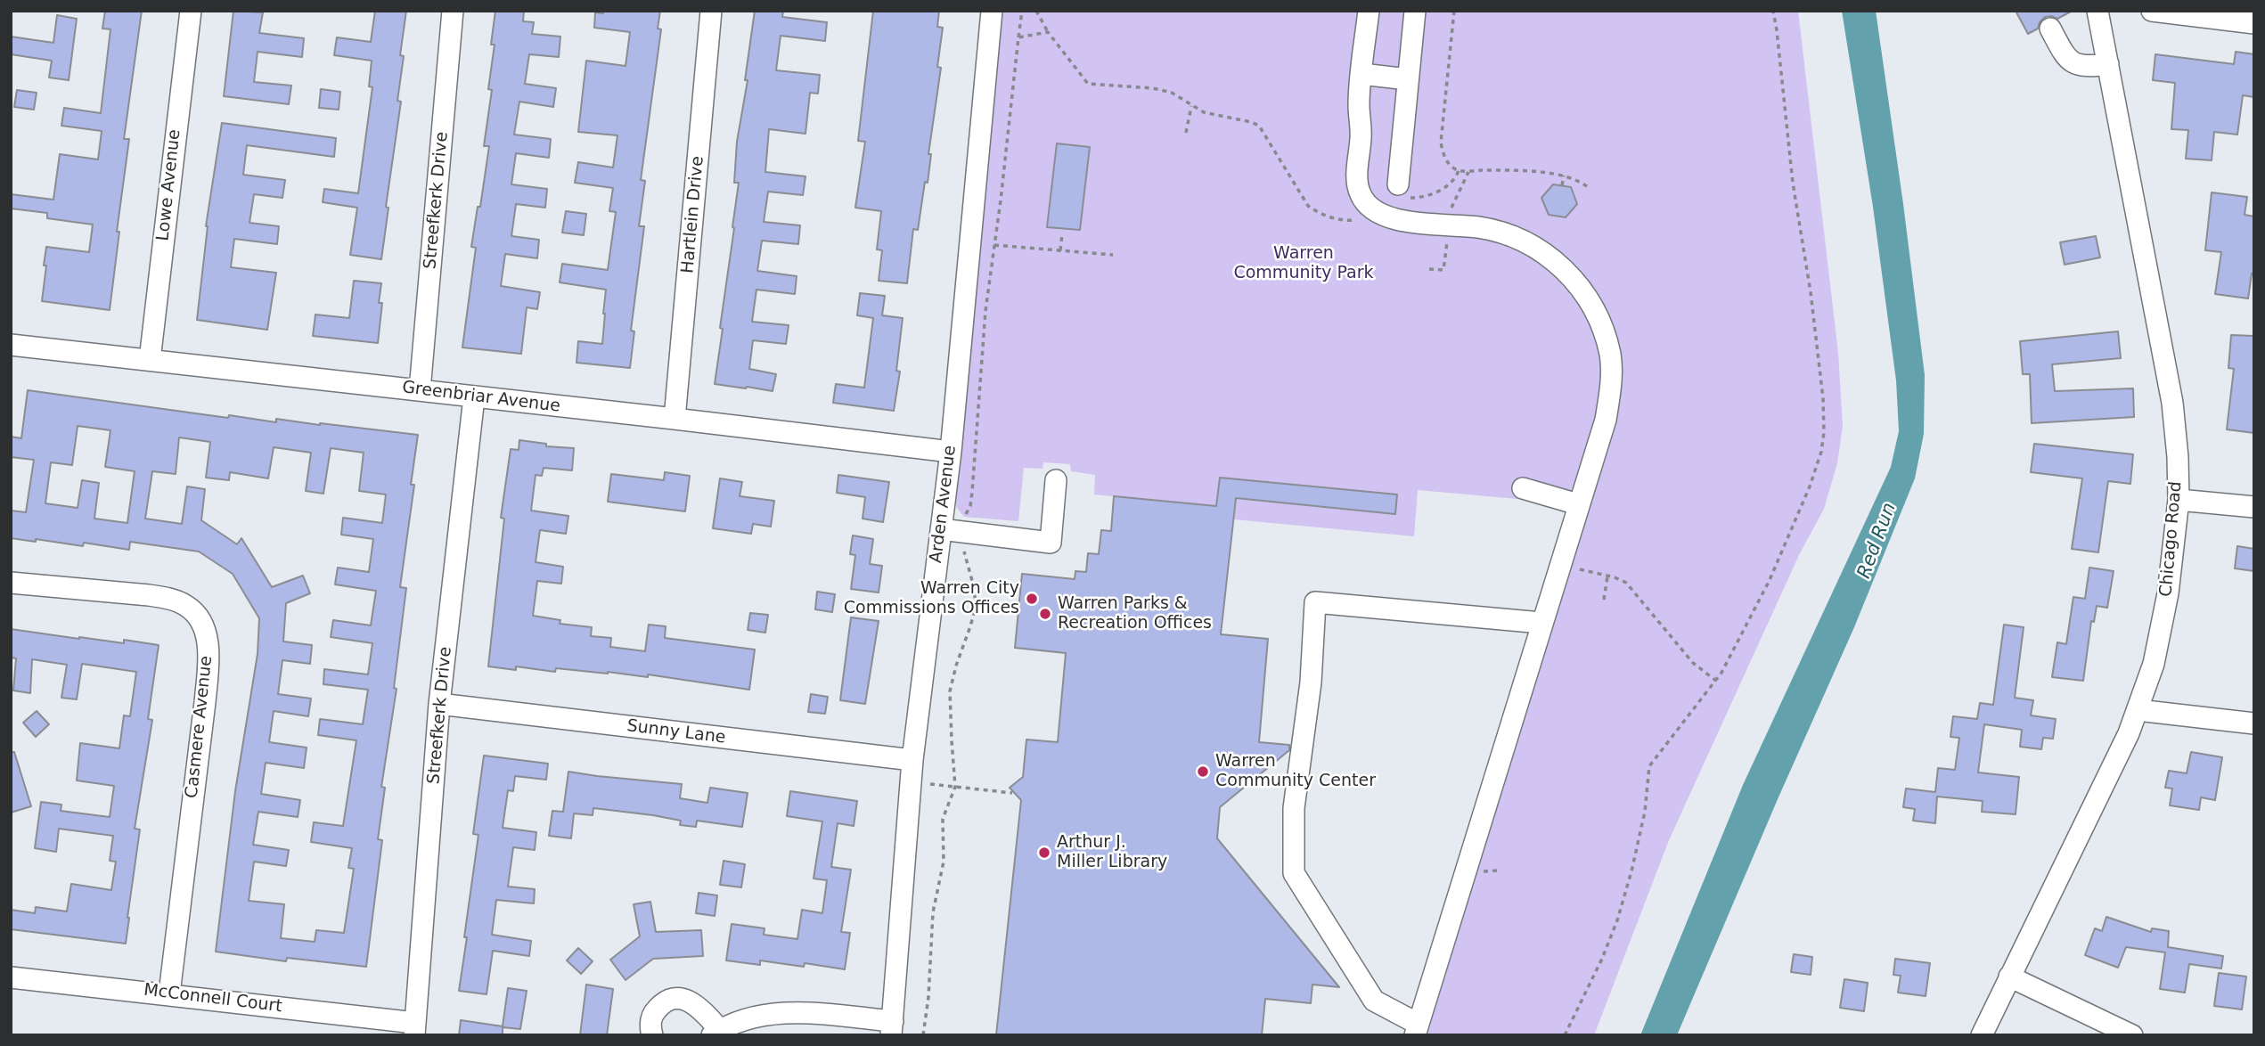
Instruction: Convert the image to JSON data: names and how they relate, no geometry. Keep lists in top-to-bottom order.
{
  "streets": {
    "street": [
      "Lowe Avenue",
      "Streefkerk Drive",
      "Hartlein Drive",
      "Greenbriar Avenue",
      "Arden Avenue",
      "Chicago Road",
      "Casmere Avenue",
      "Sunny Lane",
      "McConnell Court"
    ]
  },
  "crossings": [
    ["Lowe Avenue", "Greenbriar Avenue"],
    ["Streefkerk Drive", "Greenbriar Avenue"],
    ["Streefkerk Drive", "Sunny Lane"],
    ["Streefkerk Drive", "McConnell Court"],
    ["Hartlein Drive", "Greenbriar Avenue"],
    ["Greenbriar Avenue", "Arden Avenue"],
    ["Arden Avenue", "Sunny Lane"],
    ["Casmere Avenue", "McConnell Court"]
  ],
  "water": ["Red Run"],
  "parks": ["Warren Community Park"],
  "places": [
    "Warren City Commissions Offices",
    "Warren Parks & Recreation Offices",
    "Warren Community Center",
    "Arthur J. Miller Library"
  ]
}
